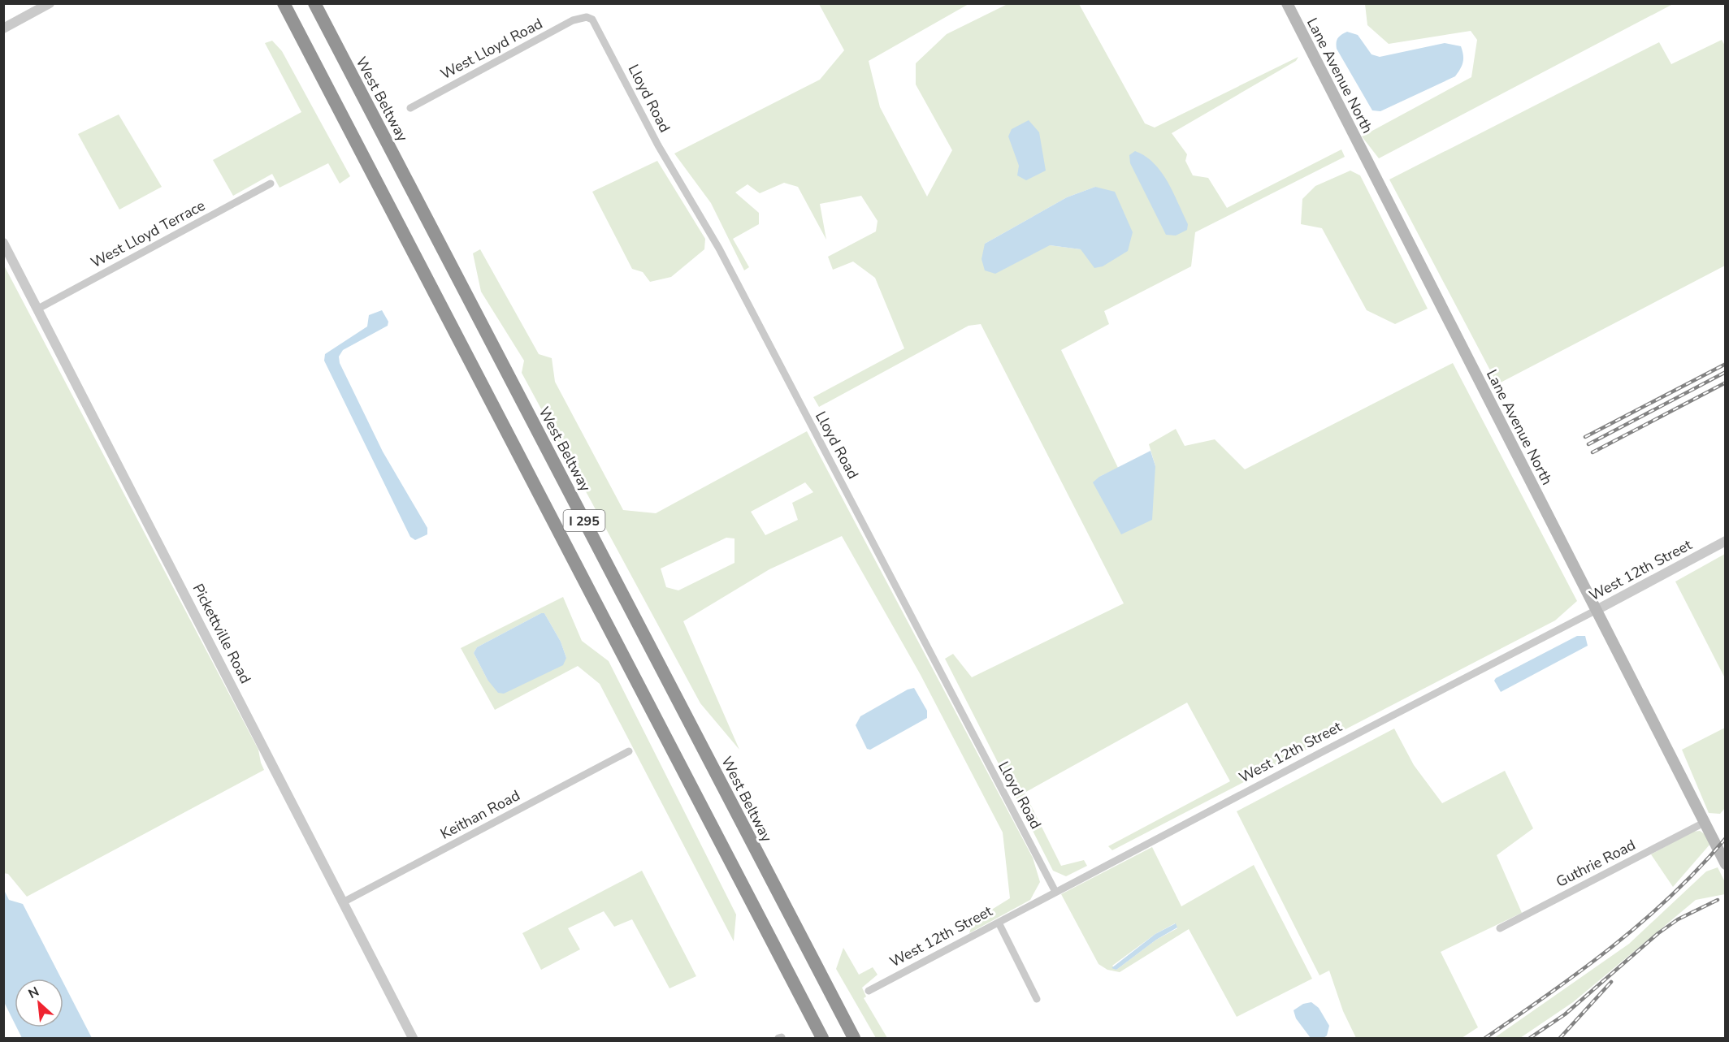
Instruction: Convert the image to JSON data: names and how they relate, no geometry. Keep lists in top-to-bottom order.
{
  "streets": {
    "highway": ["West Beltway", "I 295"],
    "main road": ["Lane Avenue North"],
    "street": [
      "West Lloyd Road",
      "Lloyd Road",
      "West Lloyd Terrace",
      "West 12th Street",
      "Pickettville Road",
      "Keithan Road",
      "Guthrie Road"
    ]
  },
  "crossings": [
    ["West Lloyd Road", "Lloyd Road"],
    ["Lane Avenue North", "West 12th Street"],
    ["Lane Avenue North", "Guthrie Road"],
    ["Lloyd Road", "West 12th Street"],
    ["West Lloyd Terrace", "Pickettville Road"],
    ["Pickettville Road", "Keithan Road"]
  ],
  "north": "top left"
}
